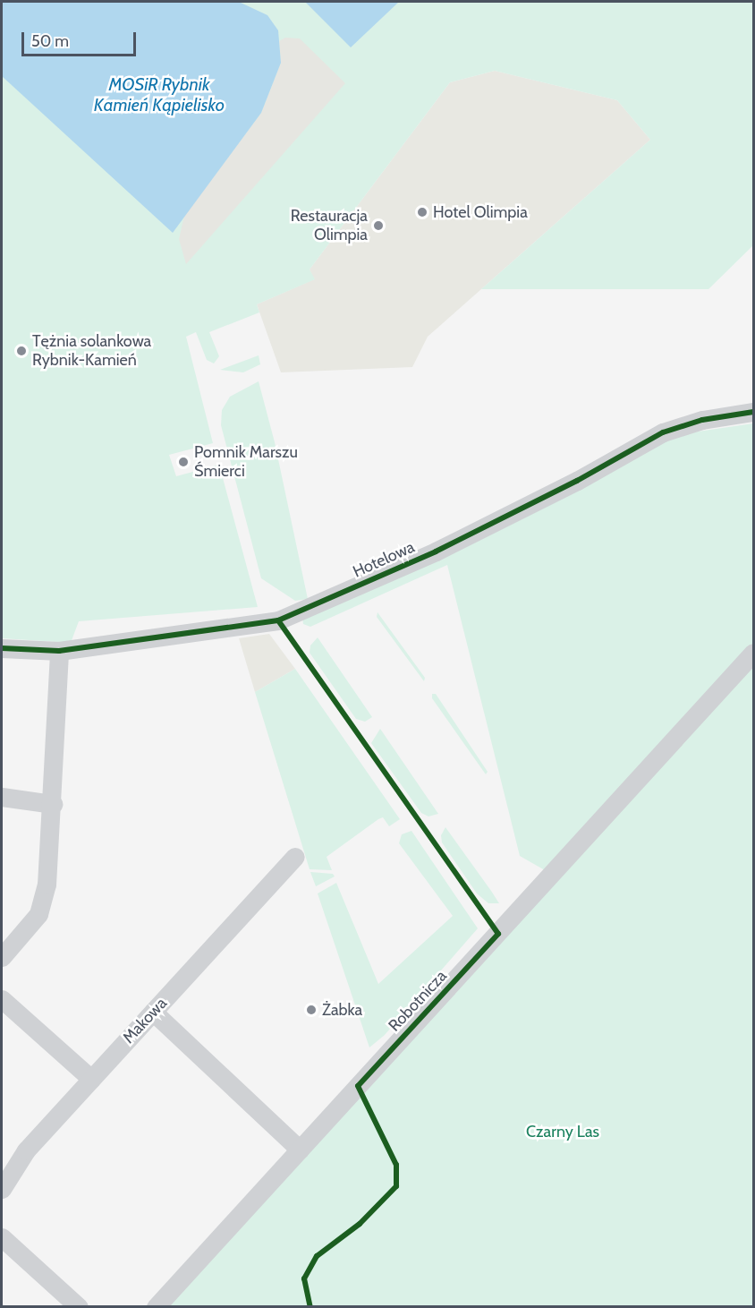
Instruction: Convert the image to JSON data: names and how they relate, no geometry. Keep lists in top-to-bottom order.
{
  "streets": {
    "street": ["Hotelowa", "Robotnicza", "Makowa"]
  },
  "water": ["MOSiR Rybnik Kamień Kąpielisko"],
  "parks": ["Czarny Las"],
  "places": [
    "Hotel Olimpia",
    "Restauracja Olimpia",
    "Tężnia solankowa Rybnik-Kamień",
    "Pomnik Marszu Śmierci",
    "Żabka"
  ],
  "scale_bar": "50 m"
}
